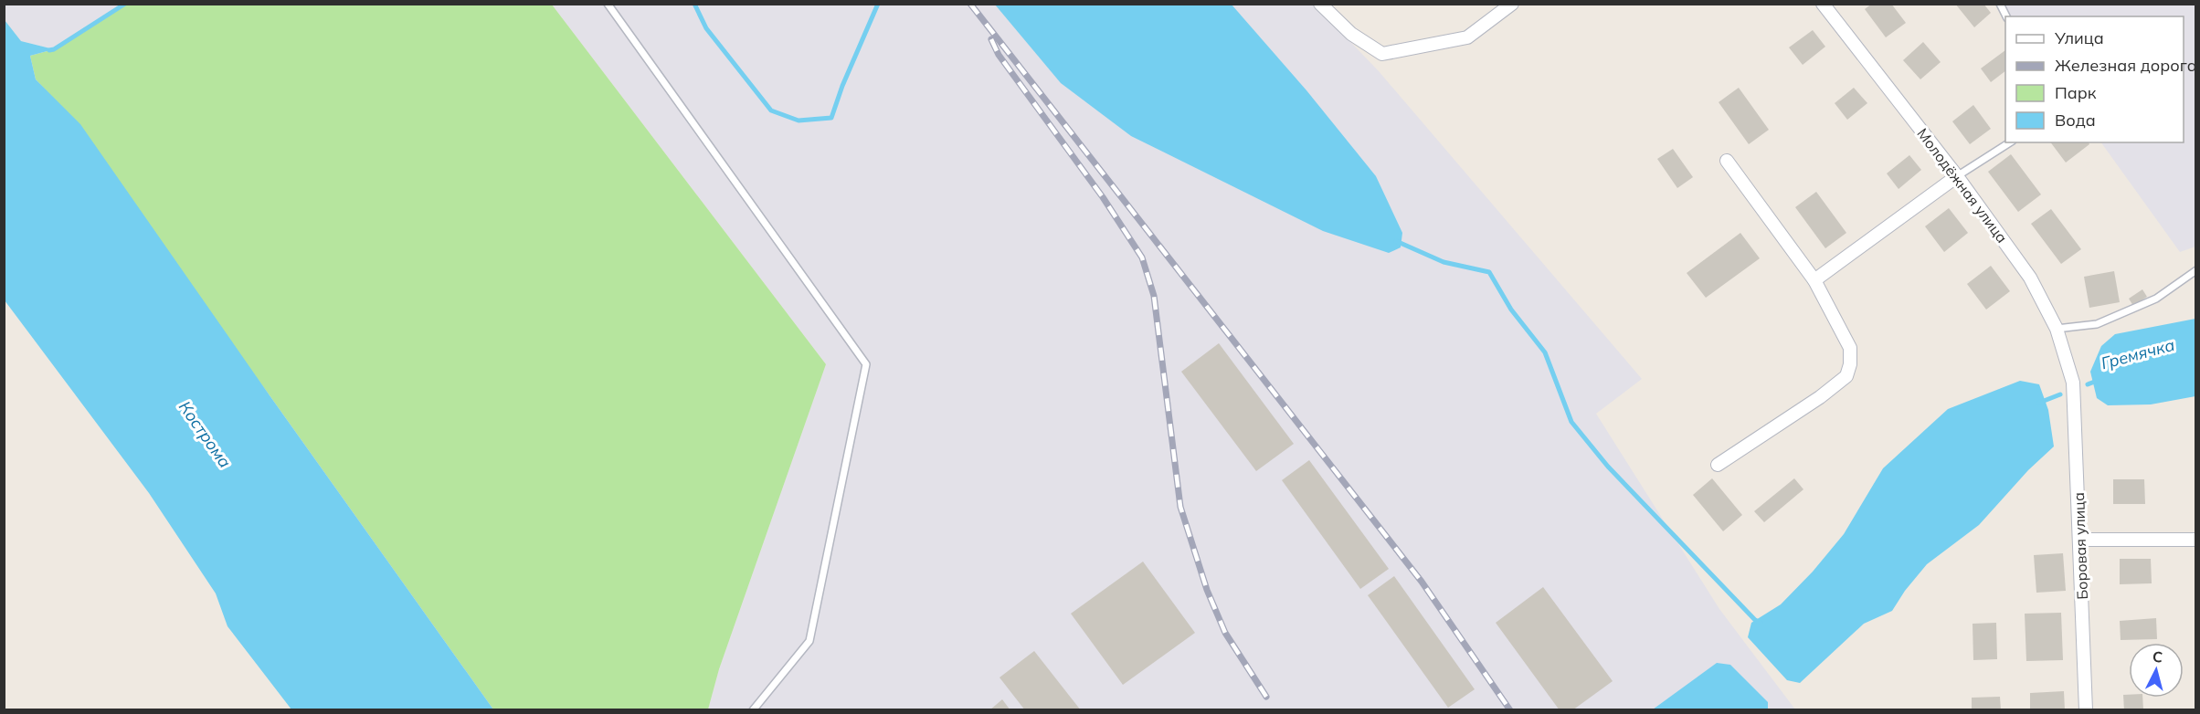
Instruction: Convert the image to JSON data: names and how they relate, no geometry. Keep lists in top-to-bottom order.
{
  "streets": {
    "street": ["Молодёжная улица", "Боровая улица"]
  },
  "crossings": [
    ["Молодёжная улица", "Боровая улица"]
  ],
  "water": ["Гремячка", "Кострома"],
  "legend": [
    "Улица",
    "Железная дорога",
    "Парк",
    "Вода"
  ],
  "north": "top"
}
